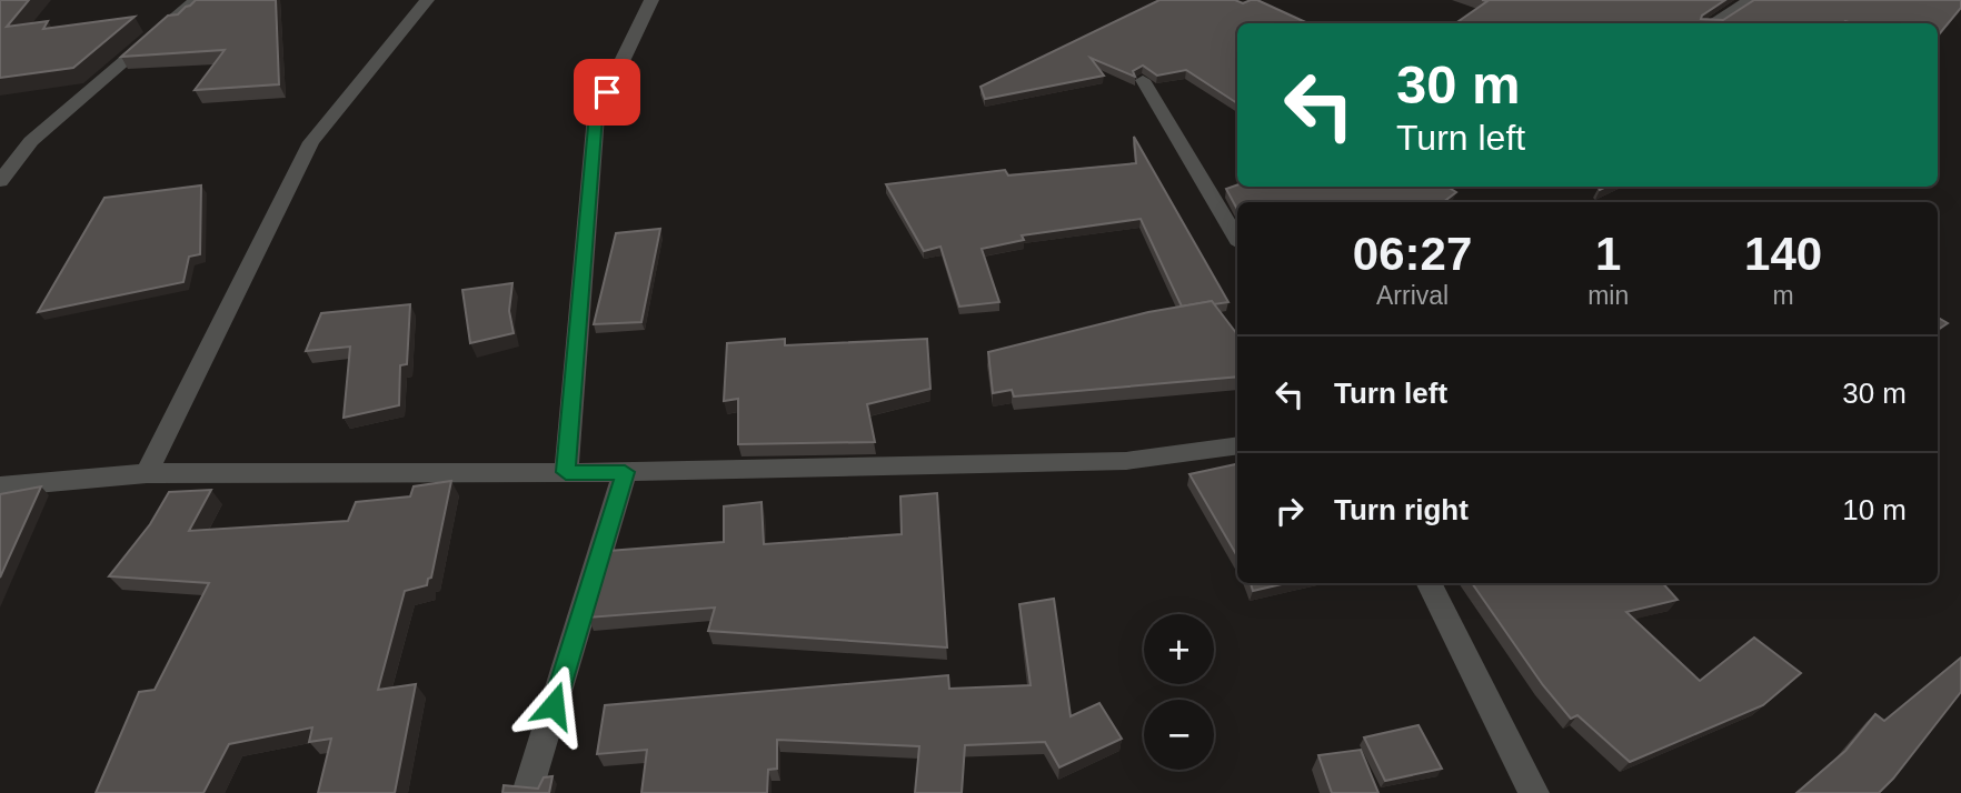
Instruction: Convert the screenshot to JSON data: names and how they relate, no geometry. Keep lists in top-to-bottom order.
{
  "page": {
    "turn": ["30 m", "Turn left"],
    "eta": [
      "06:27",
      "Arrival",
      "1",
      "min",
      "140",
      "m"
    ],
    "list": [
      {
        "name": "Turn left",
        "value": "30 m"
      },
      {
        "name": "Turn right",
        "value": "10 m"
      }
    ],
    "map_buttons": ["+", "−"]
  }
}
